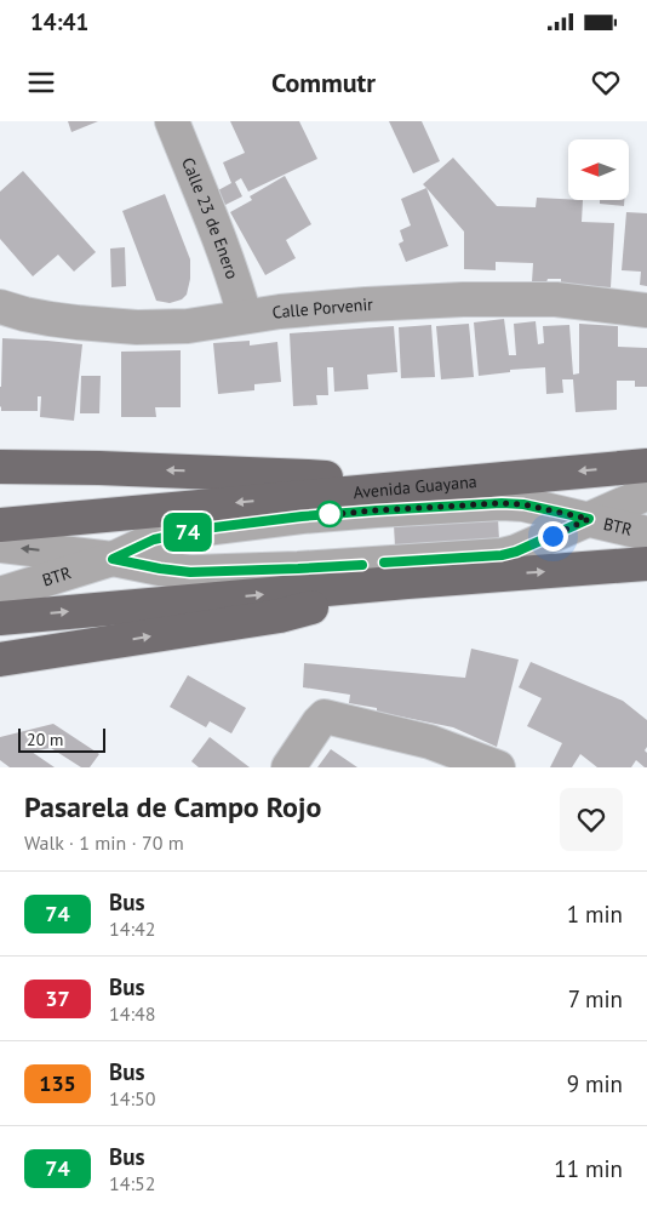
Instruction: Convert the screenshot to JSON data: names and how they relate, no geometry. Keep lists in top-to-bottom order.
{
  "streets": {
    "main road": ["Avenida Guayana"],
    "street": ["Calle 23 de Enero", "Calle Porvenir", "BTR"]
  },
  "crossings": [
    ["Calle 23 de Enero", "Calle Porvenir"]
  ],
  "lines": ["bus line 74"],
  "scale_bar": "20 m",
  "north": "left",
  "page": {
    "status": "14:41",
    "header": "Commutr",
    "on_map": "74",
    "scale": "20 m",
    "heading": ["Pasarela de Campo Rojo", "Walk · 1 min · 70 m"],
    "list": [
      {
        "mark": "74",
        "name": "Bus",
        "note": "14:42",
        "value": "1 min"
      },
      {
        "mark": "37",
        "name": "Bus",
        "note": "14:48",
        "value": "7 min"
      },
      {
        "mark": "135",
        "name": "Bus",
        "note": "14:50",
        "value": "9 min"
      },
      {
        "mark": "74",
        "name": "Bus",
        "note": "14:52",
        "value": "11 min"
      }
    ]
  }
}
